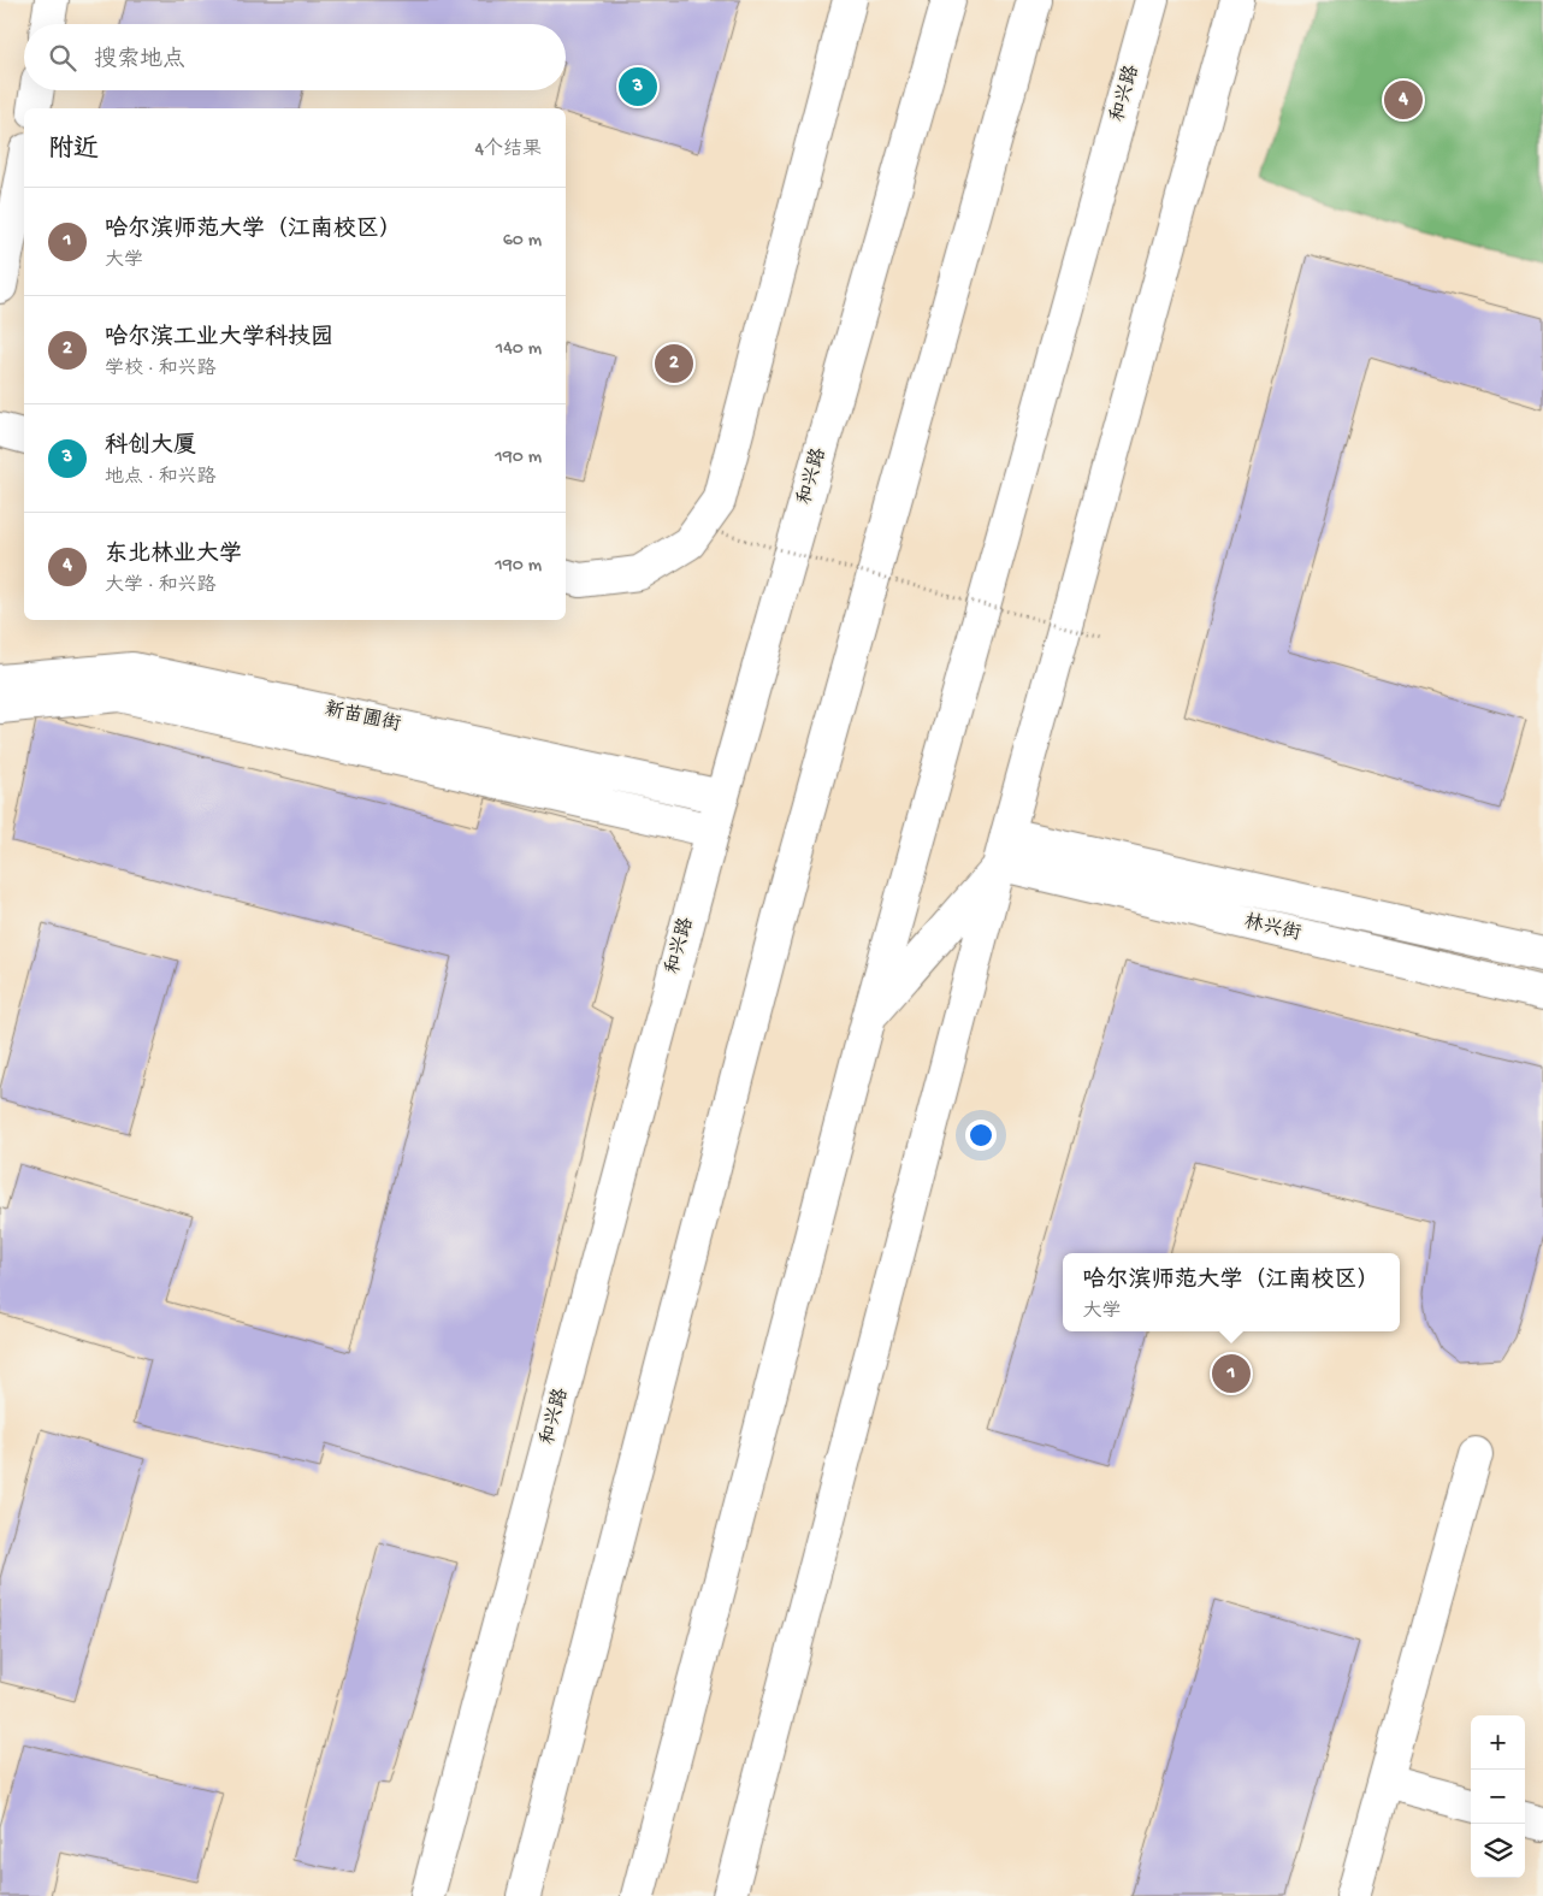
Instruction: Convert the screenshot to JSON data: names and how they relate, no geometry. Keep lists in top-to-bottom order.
{
  "streets": {
    "main road": ["和兴路", "新苗圃街", "林兴街"]
  },
  "crossings": [
    ["和兴路", "新苗圃街"]
  ],
  "page": {
    "search": "搜索地点",
    "pins": [
      "3",
      "4",
      "2",
      "1"
    ],
    "heading": ["附近", "4个结果"],
    "list": [
      {
        "mark": "1",
        "name": "哈尔滨师范大学（江南校区）",
        "note": "大学",
        "value": "60 m"
      },
      {
        "mark": "2",
        "name": "哈尔滨工业大学科技园",
        "note": "学校 · 和兴路",
        "value": "140 m"
      },
      {
        "mark": "3",
        "name": "科创大厦",
        "note": "地点 · 和兴路",
        "value": "190 m"
      },
      {
        "mark": "4",
        "name": "东北林业大学",
        "note": "大学 · 和兴路",
        "value": "190 m"
      }
    ],
    "popup": ["哈尔滨师范大学（江南校区）", "大学"],
    "map_buttons": ["+", "−"]
  }
}
